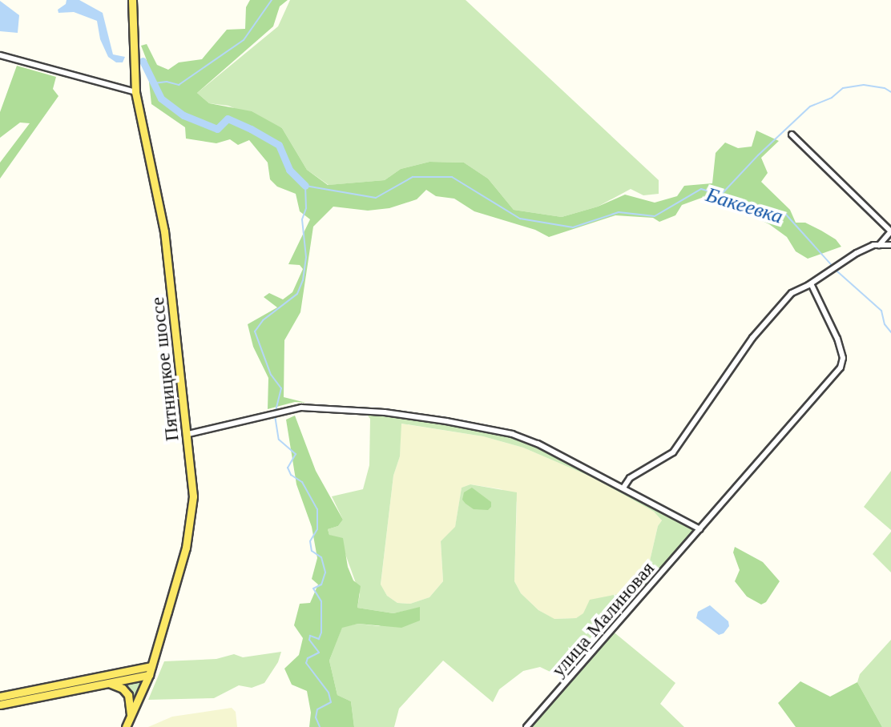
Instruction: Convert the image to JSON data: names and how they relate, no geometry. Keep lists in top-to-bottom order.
{
  "streets": {
    "main road": ["Пятницкое шоссе"],
    "street": ["улица Малиновая"]
  },
  "water": ["Бакеевка"]
}
